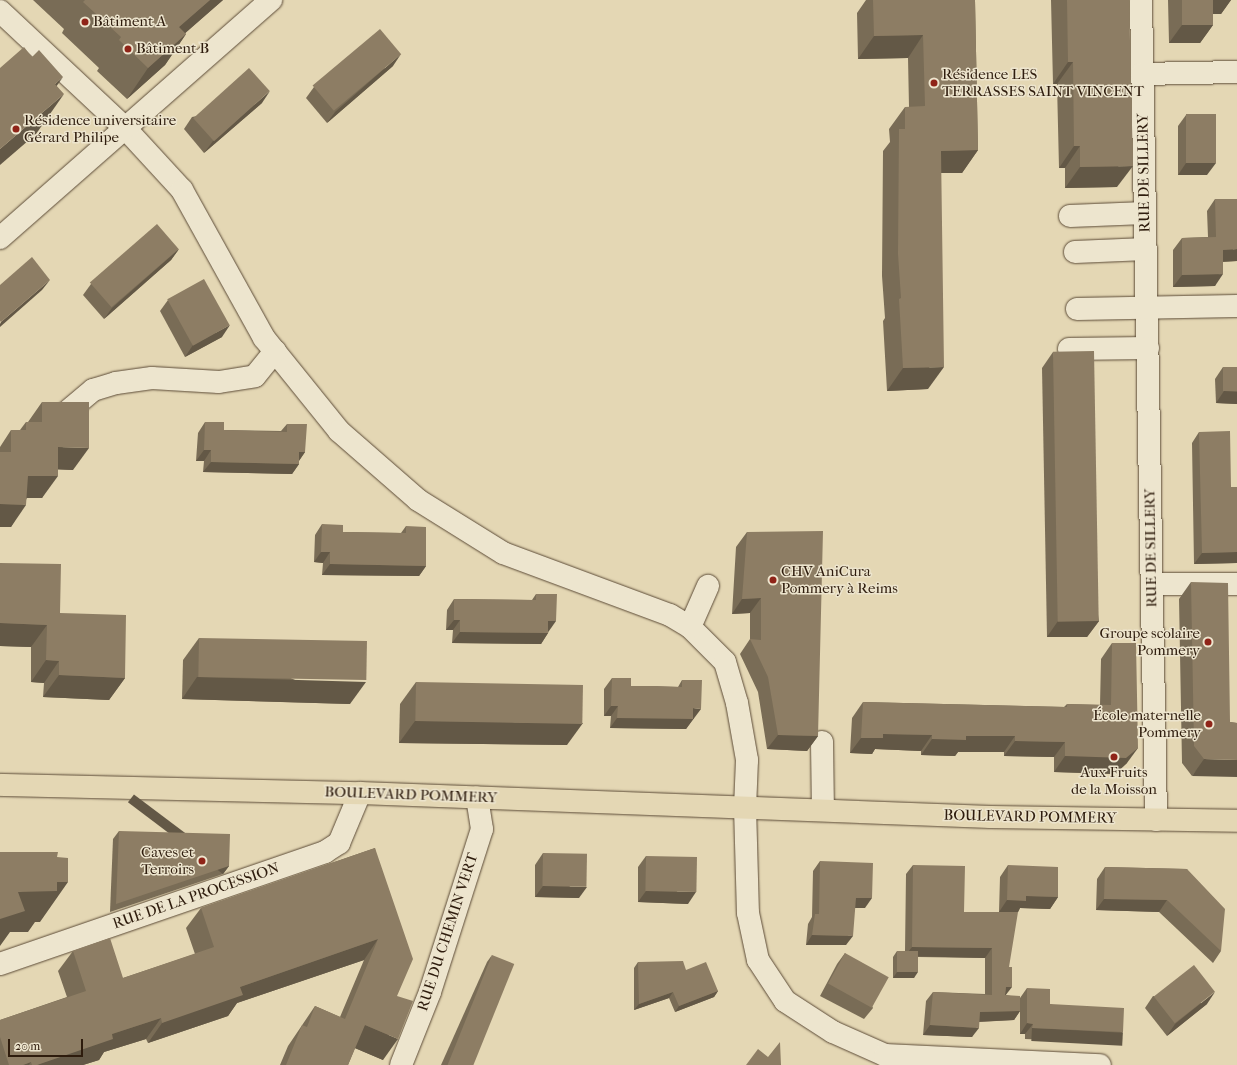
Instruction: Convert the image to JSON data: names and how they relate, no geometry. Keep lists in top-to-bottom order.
{
  "streets": {
    "main road": ["BOULEVARD POMMERY"],
    "street": ["RUE DE SILLERY", "RUE DE LA PROCESSION", "RUE DU CHEMIN VERT"]
  },
  "crossings": [
    ["RUE DE SILLERY", "BOULEVARD POMMERY"],
    ["BOULEVARD POMMERY", "RUE DE LA PROCESSION"],
    ["BOULEVARD POMMERY", "RUE DU CHEMIN VERT"]
  ],
  "places": [
    "Bâtiment A",
    "Bâtiment B",
    "Résidence LES TERRASSES SAINT VINCENT",
    "Résidence universitaire Gérard Philipe",
    "CHV AniCura Pommery à Reims",
    "Groupe scolaire Pommery",
    "École maternelle Pommery",
    "Aux Fruits de la Moisson",
    "Caves et Terroirs"
  ],
  "scale_bar": "20 m"
}
